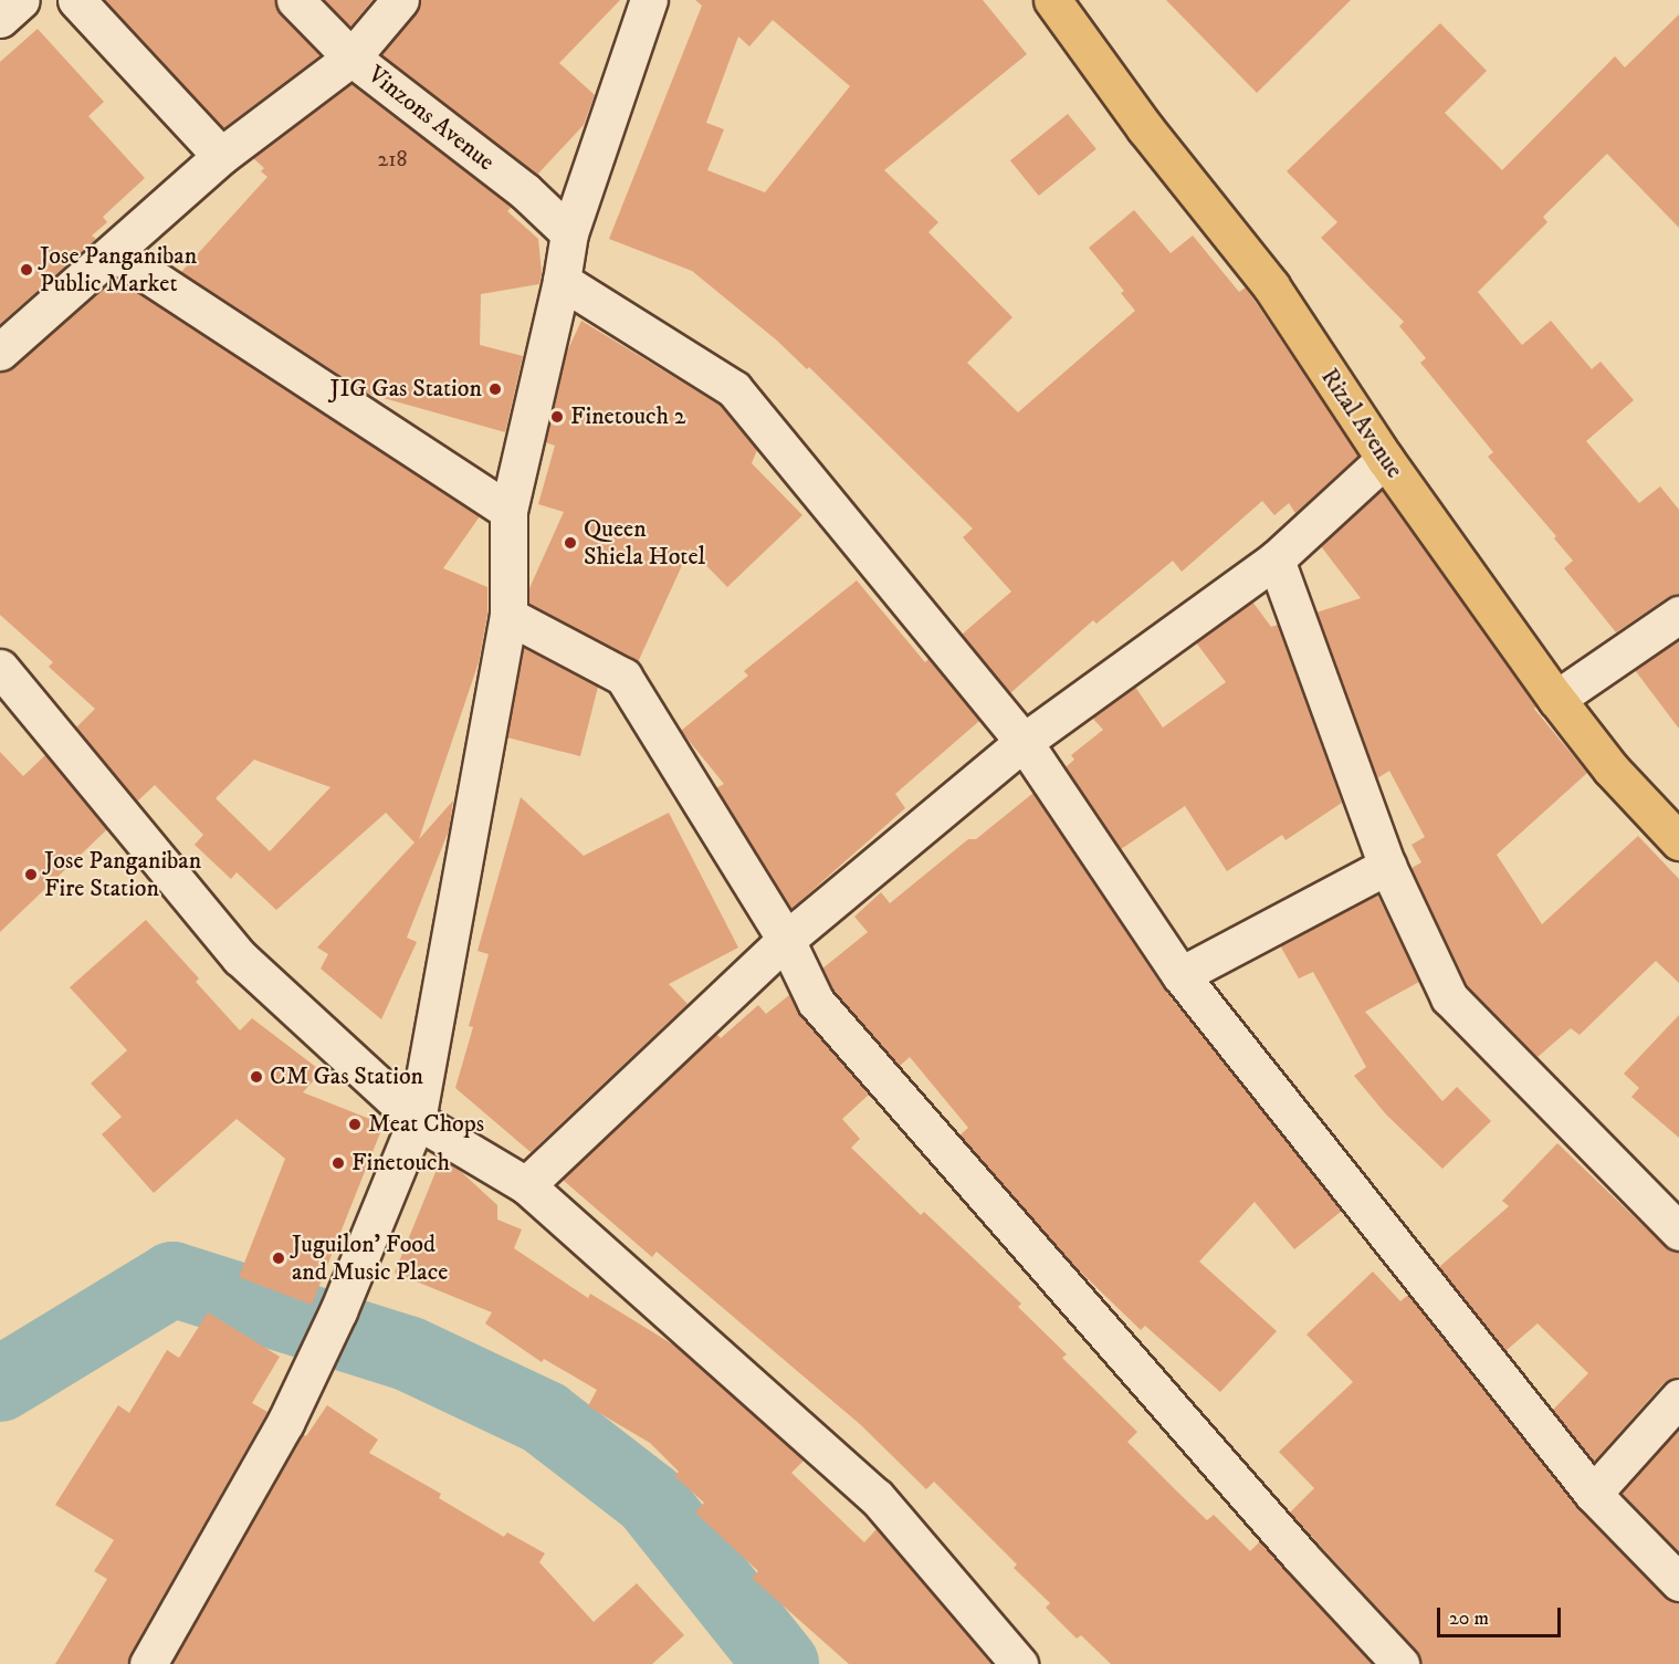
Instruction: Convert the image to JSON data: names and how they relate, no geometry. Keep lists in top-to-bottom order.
{
  "streets": {
    "main road": ["Rizal Avenue"],
    "street": ["Vinzons Avenue"]
  },
  "places": [
    "Jose Panganiban Public Market",
    "JIG Gas Station",
    "Finetouch 2",
    "Queen Shiela Hotel",
    "Jose Panganiban Fire Station",
    "CM Gas Station",
    "Meat Chops",
    "Finetouch",
    "Juguilon' Food and Music Place"
  ],
  "house_numbers": ["218"],
  "scale_bar": "20 m"
}
